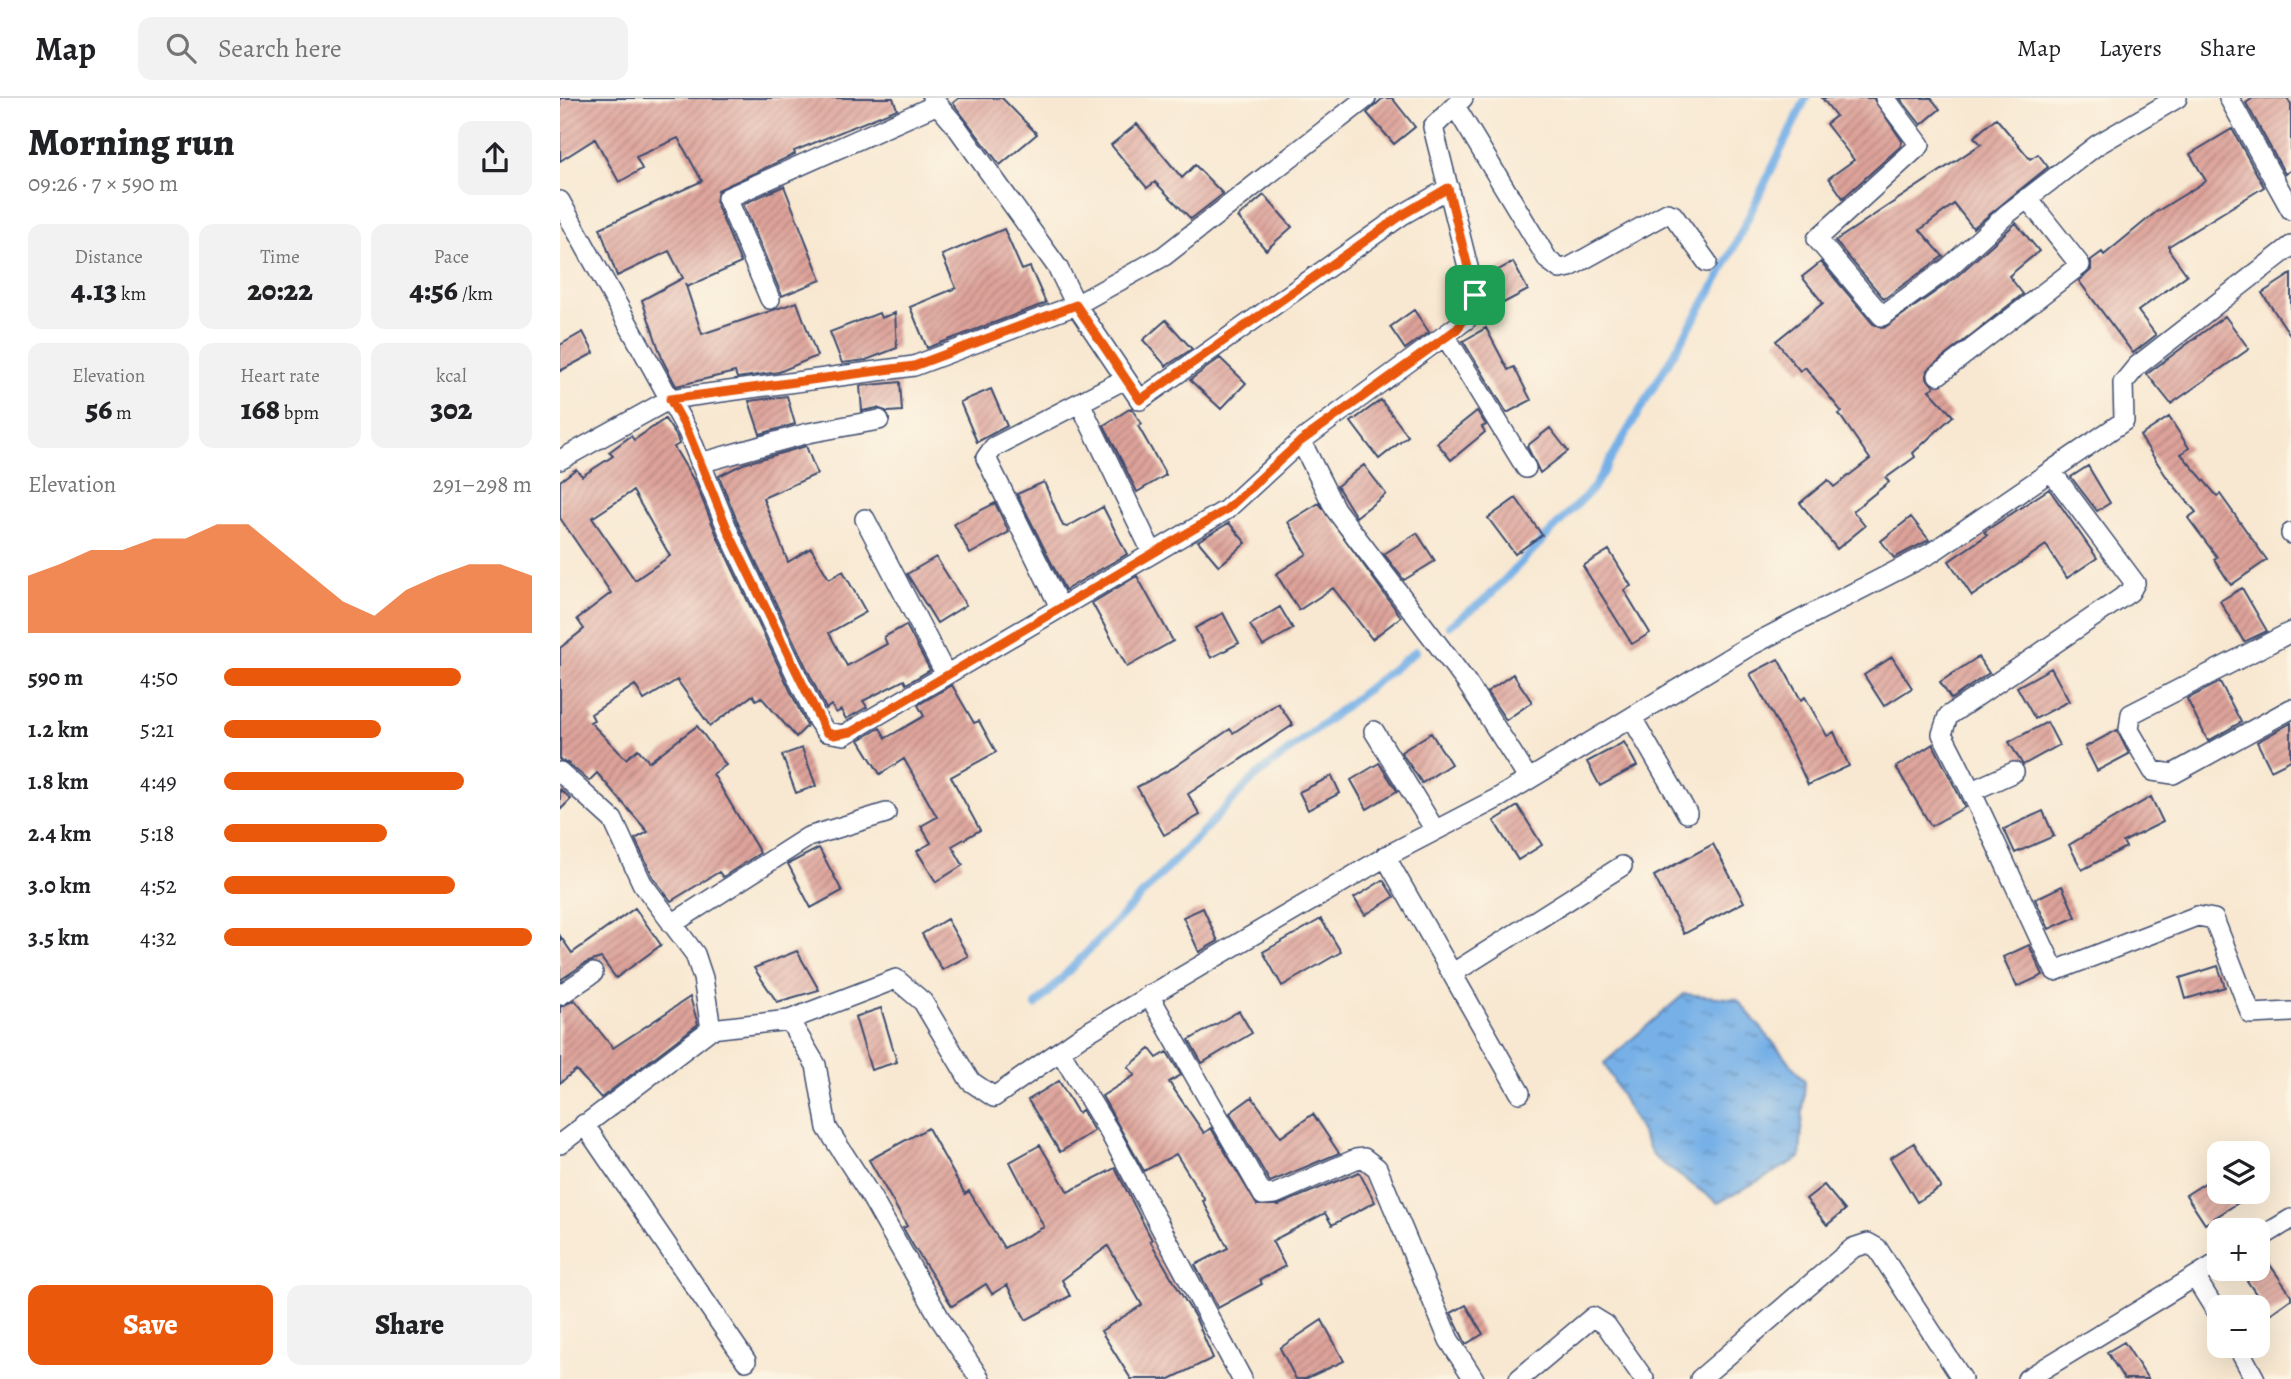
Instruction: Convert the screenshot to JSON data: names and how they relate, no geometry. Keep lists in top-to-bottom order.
{
  "page": {
    "header": "Map",
    "search": "Search here",
    "nav": ["Map", "Layers", "Share"],
    "heading": ["Morning run", "09:26 · 7 × 590 m"],
    "stats": [
      ["Distance", "4.13 km"],
      ["Time", "20:22"],
      ["Pace", "4:56 /km"],
      ["Elevation", "56 m"],
      ["Heart rate", "168 bpm"],
      ["kcal", "302"]
    ],
    "chart": ["Elevation", "291–298 m"],
    "list": [
      {
        "name": "590 m",
        "note": "4:50"
      },
      {
        "name": "1.2 km",
        "note": "5:21"
      },
      {
        "name": "1.8 km",
        "note": "4:49"
      },
      {
        "name": "2.4 km",
        "note": "5:18"
      },
      {
        "name": "3.0 km",
        "note": "4:52"
      },
      {
        "name": "3.5 km",
        "note": "4:32"
      }
    ],
    "map_buttons": ["+", "−"],
    "buttons": ["Save", "Share"]
  }
}
